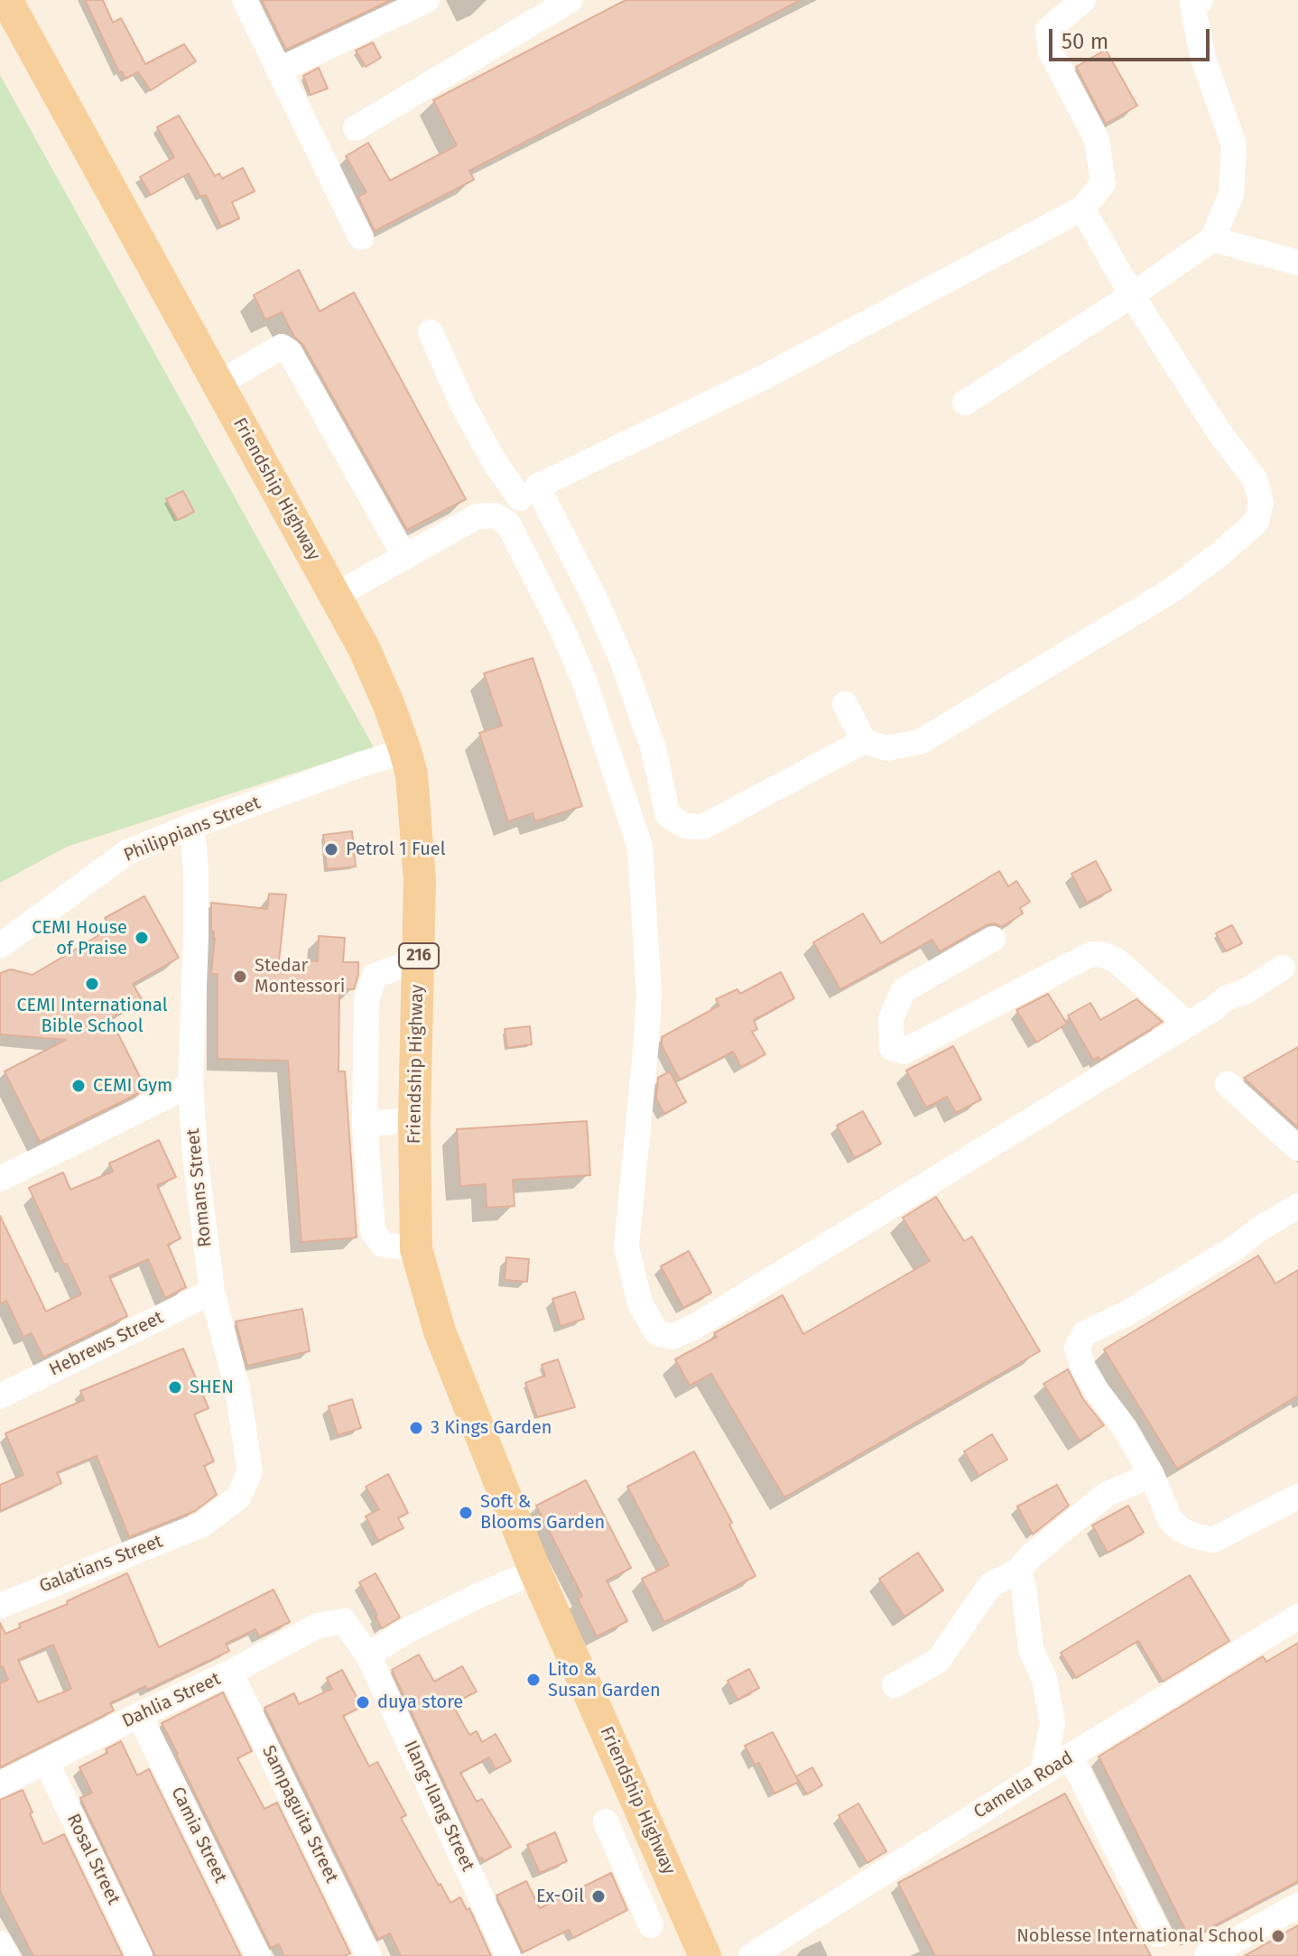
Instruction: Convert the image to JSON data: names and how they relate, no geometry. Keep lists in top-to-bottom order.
{
  "streets": {
    "main road": ["Friendship Highway", "216"],
    "street": [
      "Philippians Street",
      "Romans Street",
      "Hebrews Street",
      "Galatians Street",
      "Dahlia Street",
      "Camella Road",
      "Ilang-Ilang Street",
      "Sampaguita Street",
      "Camia Street",
      "Rosal Street"
    ]
  },
  "crossings": [
    ["Friendship Highway", "Philippians Street"],
    ["Philippians Street", "Romans Street"],
    ["Romans Street", "Hebrews Street"],
    ["Romans Street", "Galatians Street"],
    ["Dahlia Street", "Ilang-Ilang Street"],
    ["Dahlia Street", "Sampaguita Street"],
    ["Dahlia Street", "Camia Street"],
    ["Dahlia Street", "Rosal Street"]
  ],
  "places": [
    "Petrol 1 Fuel",
    "CEMI House of Praise",
    "Stedar Montessori",
    "CEMI International Bible School",
    "CEMI Gym",
    "SHEN",
    "3 Kings Garden",
    "Soft & Blooms Garden",
    "Lito & Susan Garden",
    "duya store",
    "Ex-Oil",
    "Noblesse International School"
  ],
  "scale_bar": "50 m"
}
